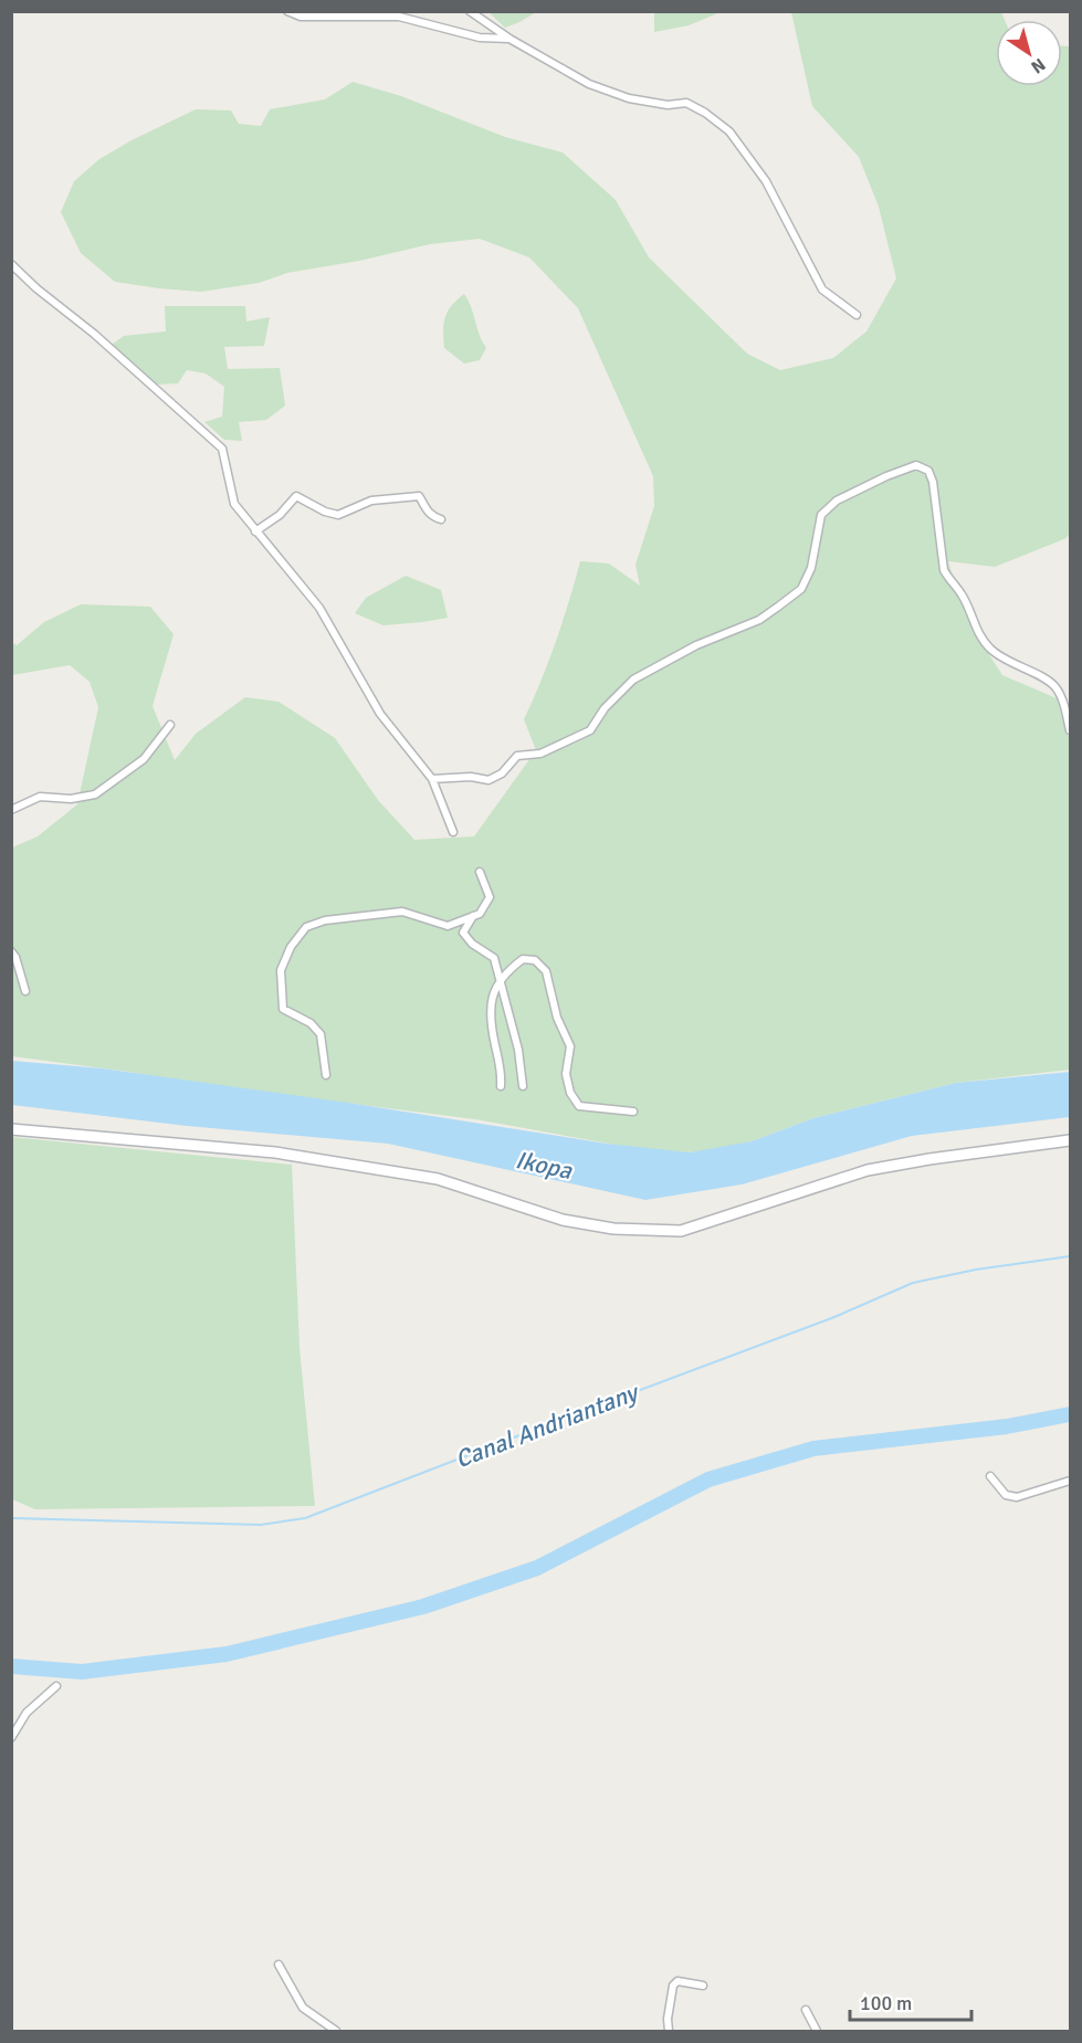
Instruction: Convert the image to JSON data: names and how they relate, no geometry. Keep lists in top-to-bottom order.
{
  "water": ["Ikopa", "Canal Andriantany"],
  "scale_bar": "100 m",
  "north": "bottom right"
}
